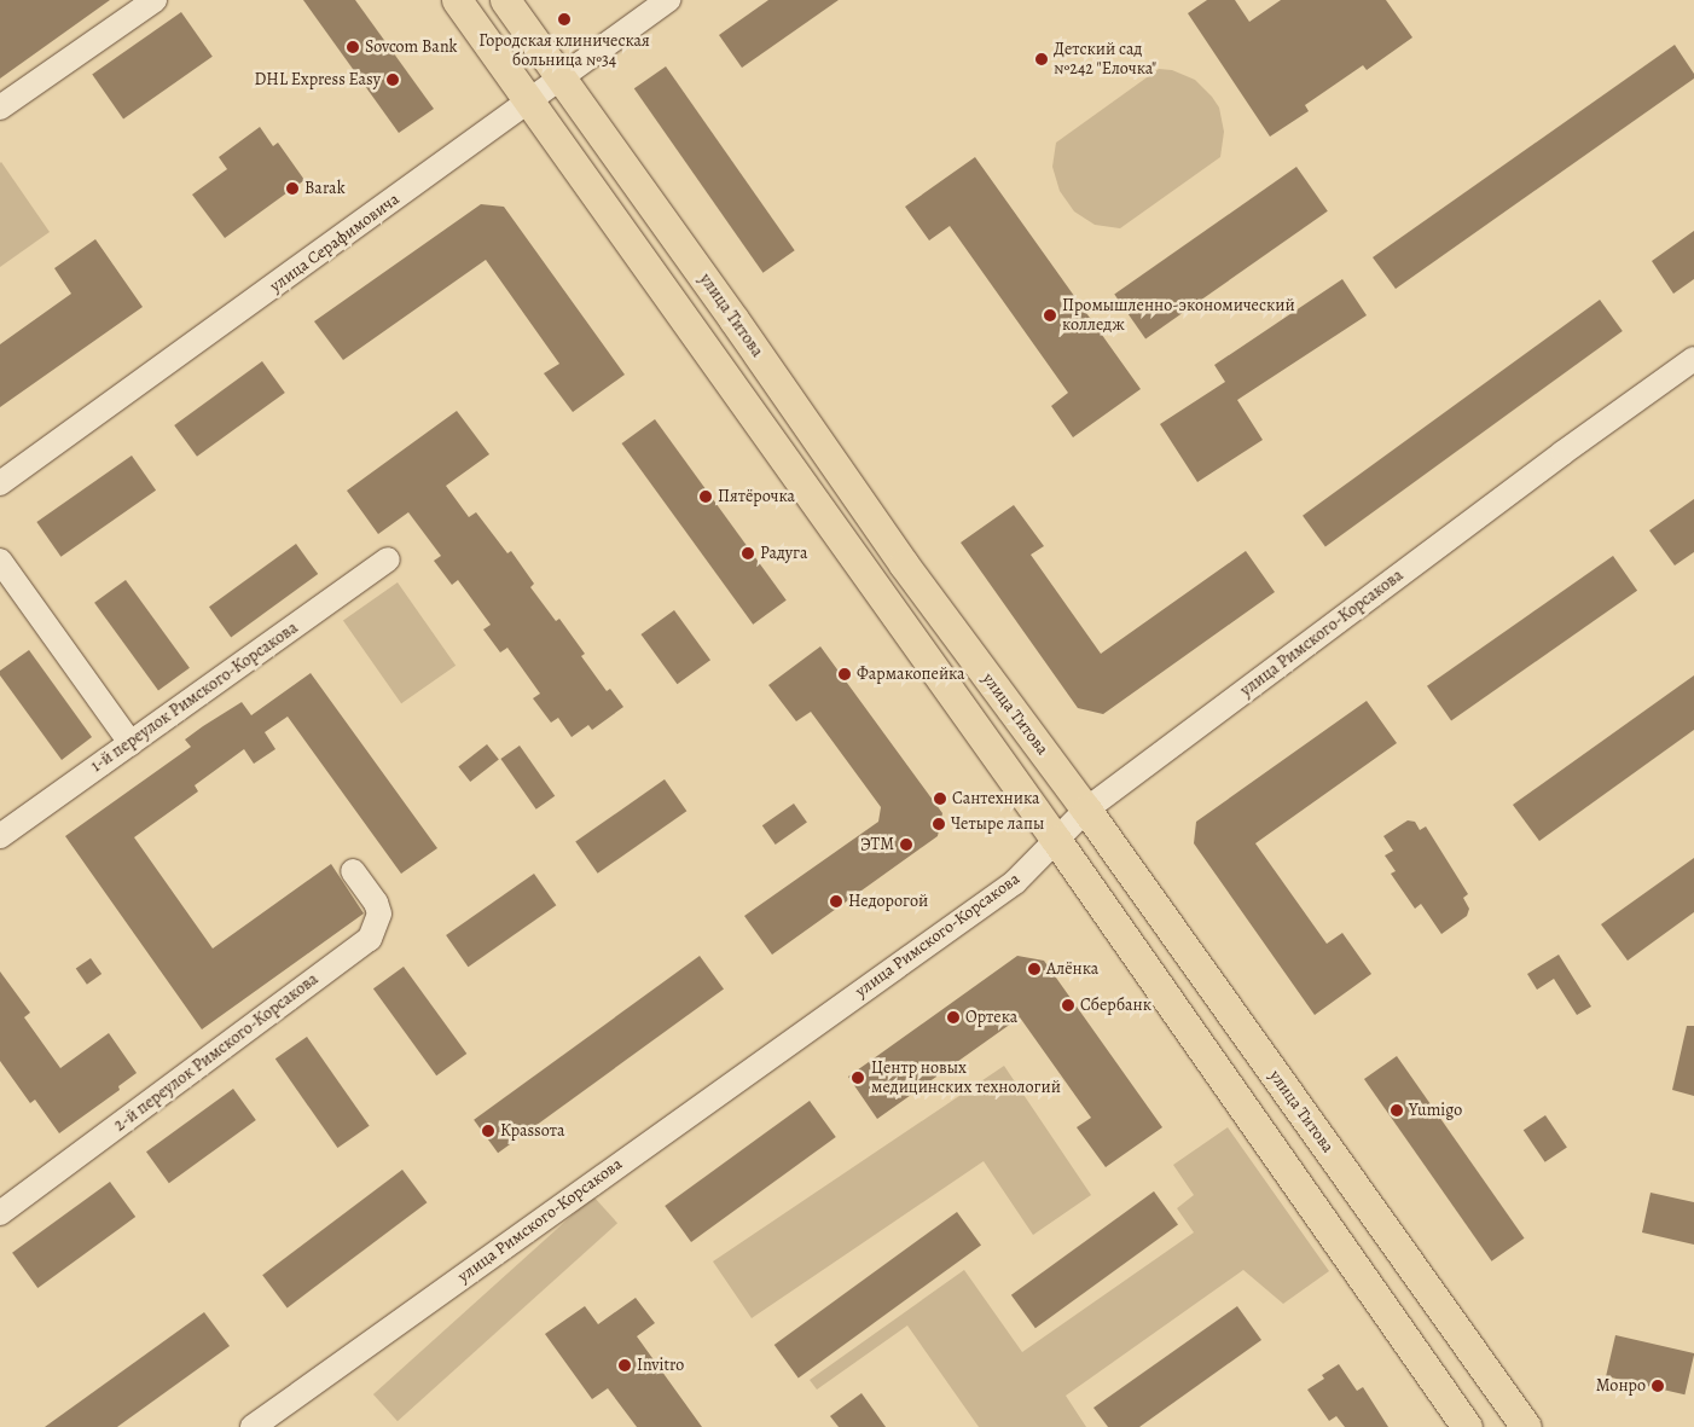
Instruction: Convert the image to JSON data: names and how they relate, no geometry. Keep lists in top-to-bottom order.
{
  "streets": {
    "main road": ["улица Титова"],
    "street": [
      "улица Серафимовича",
      "улица Римского-Корсакова",
      "1-й переулок Римского-Корсакова",
      "2-й переулок Римского-Корсакова"
    ]
  },
  "crossings": [
    ["улица Серафимовича", "улица Титова"],
    ["улица Титова", "улица Римского-Корсакова"]
  ],
  "places": [
    "Городская клиническая больница №34",
    "Sovcom Bank",
    "Детский сад №242 \"Елочка\"",
    "DHL Express Easy",
    "Barak",
    "Промышленно-экономический колледж",
    "Пятёрочка",
    "Радуга",
    "Фармакопейка",
    "Сантехника",
    "Четыре лапы",
    "ЭТМ",
    "Недорогой",
    "Алёнка",
    "Сбербанк",
    "Ортека",
    "Центр новых медицинских технологий",
    "Yumigo",
    "Краssота",
    "Invitro",
    "Монро"
  ]
}
